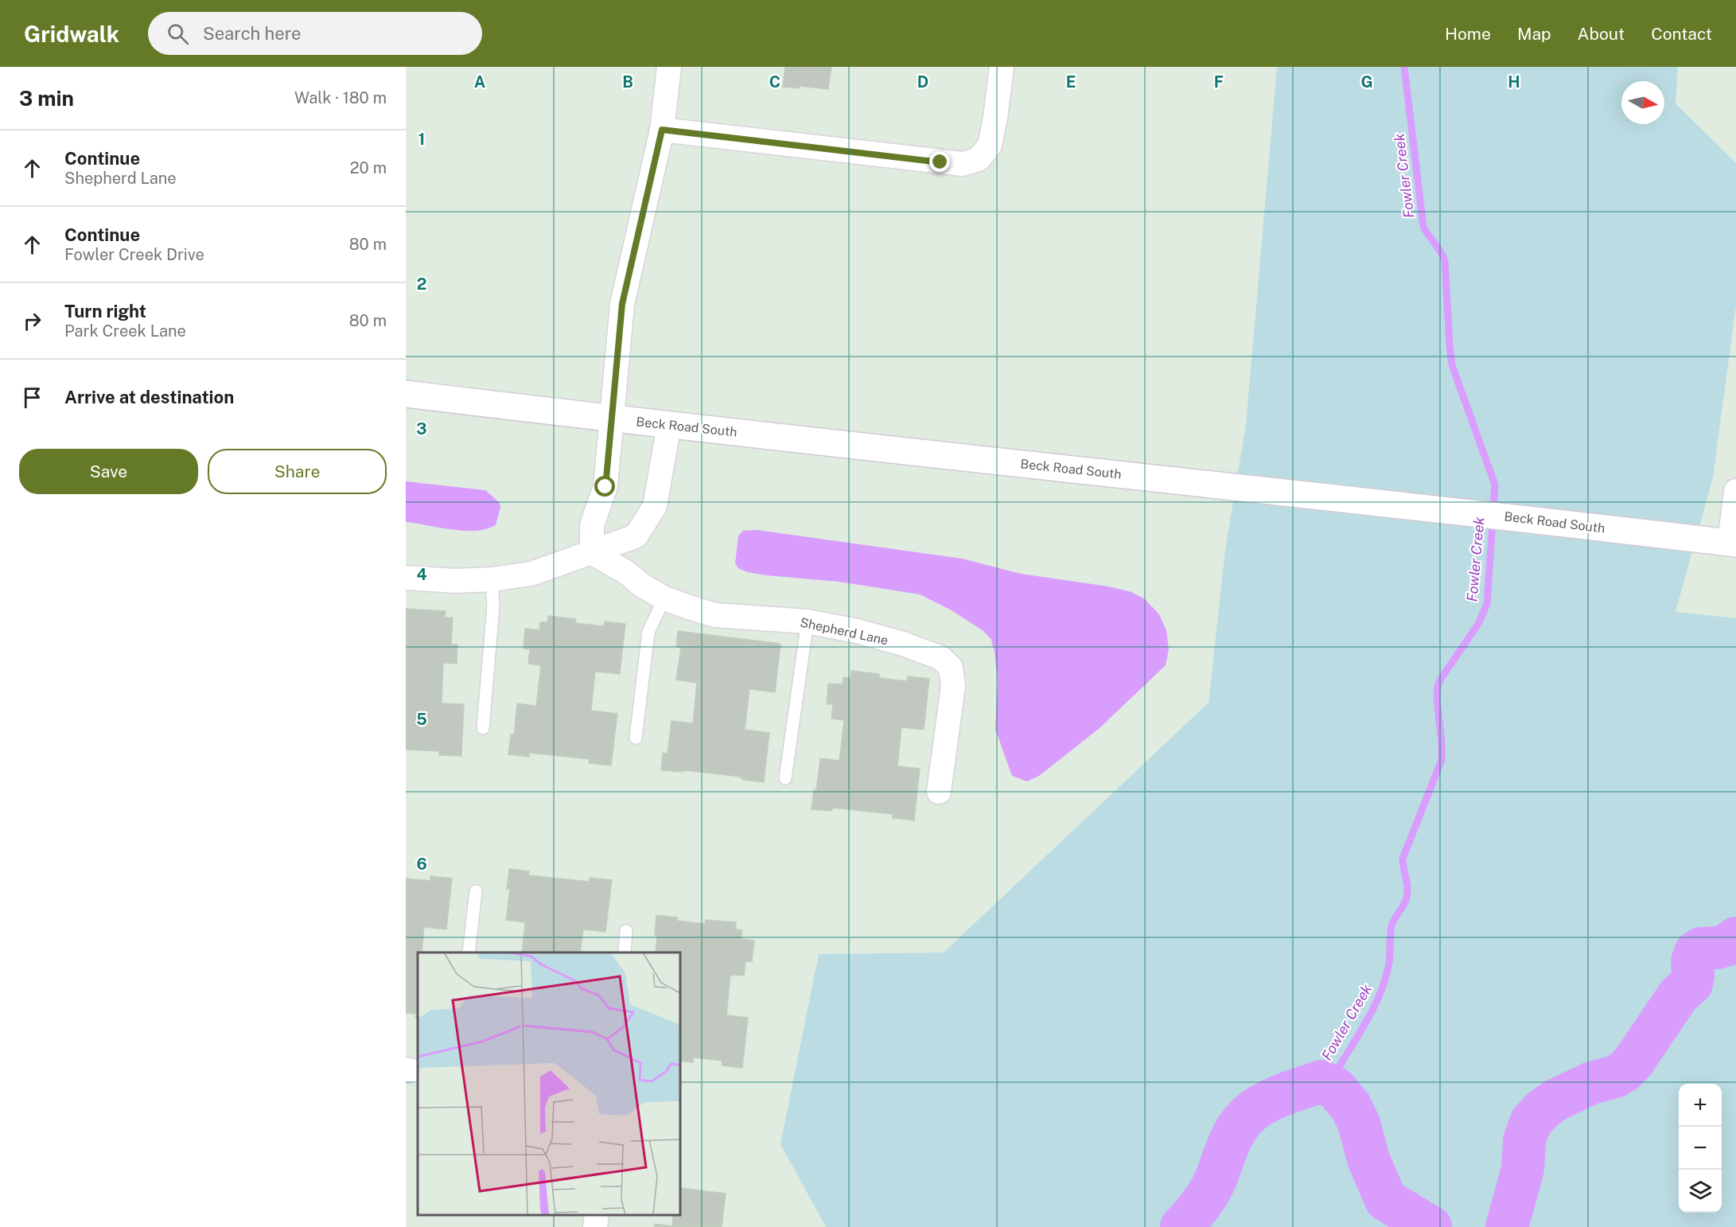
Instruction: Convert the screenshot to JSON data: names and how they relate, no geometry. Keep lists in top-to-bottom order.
{
  "streets": {
    "main road": ["Beck Road South"],
    "street": ["Shepherd Lane"]
  },
  "water": ["Fowler Creek"],
  "north": "right",
  "page": {
    "header": "Gridwalk",
    "search": "Search here",
    "nav": [
      "Home",
      "Map",
      "About",
      "Contact"
    ],
    "heading": ["3 min", "Walk · 180 m"],
    "list": [
      ["Continue", "Shepherd Lane", "20 m"],
      ["Continue", "Fowler Creek Drive", "80 m"],
      ["Turn right", "Park Creek Lane", "80 m"],
      "Arrive at destination"
    ],
    "buttons": ["Save", "Share"],
    "map_buttons": ["+", "−"]
  },
  "grid": {
    "columns": [
      "A",
      "B",
      "C",
      "D",
      "E",
      "F",
      "G",
      "H"
    ],
    "rows": [
      "1",
      "2",
      "3",
      "4",
      "5",
      "6"
    ]
  }
}
